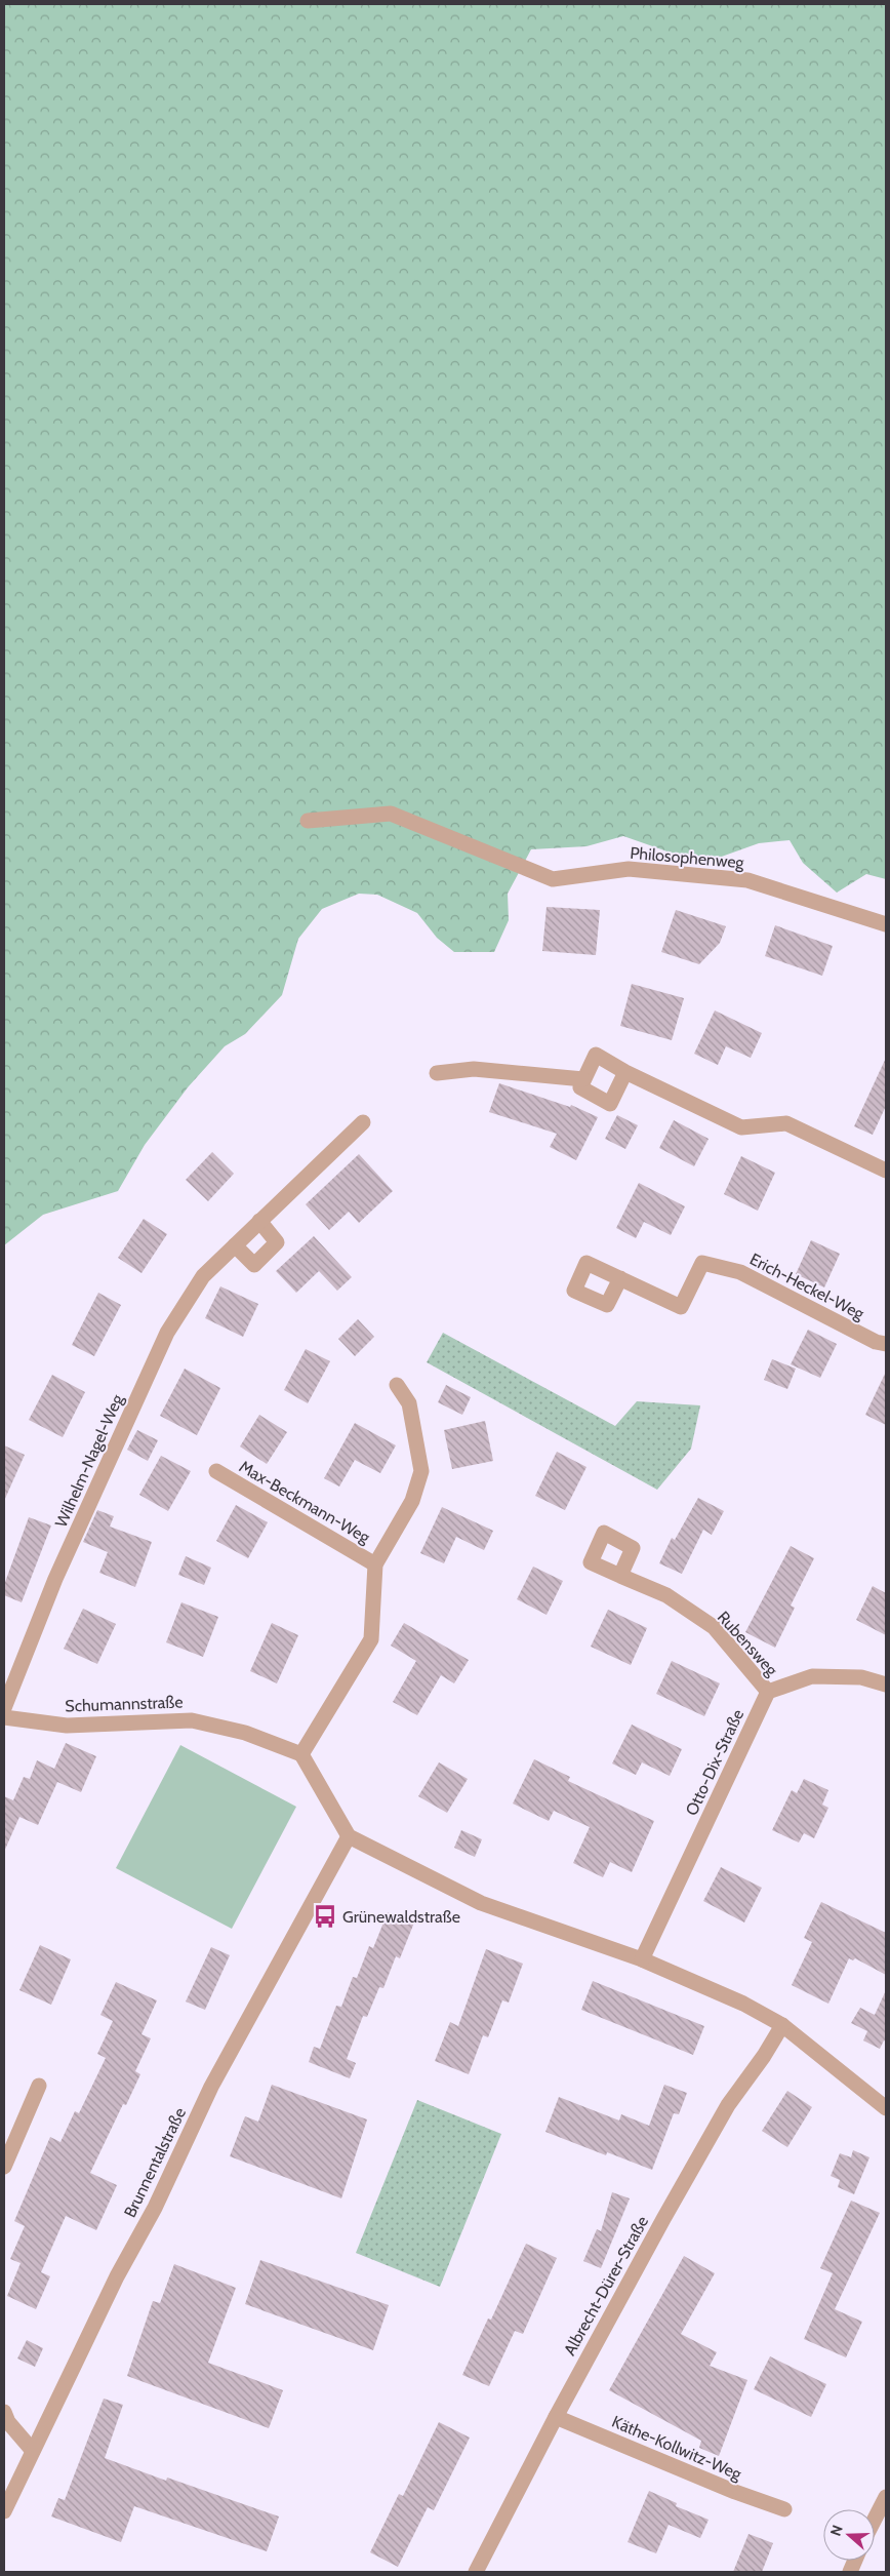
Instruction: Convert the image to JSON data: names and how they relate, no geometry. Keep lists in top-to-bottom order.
{
  "streets": {
    "street": [
      "Philosophenweg",
      "Erich-Heckel-Weg",
      "Wilhelm-Nagel-Weg",
      "Max-Beckmann-Weg",
      "Rubensweg",
      "Schumannstraße",
      "Otto-Dix-Straße",
      "Brunnentalstraße",
      "Albrecht-Dürer-Straße",
      "Käthe-Kollwitz-Weg"
    ]
  },
  "crossings": [
    ["Max-Beckmann-Weg", "Schumannstraße"],
    ["Rubensweg", "Otto-Dix-Straße"],
    ["Albrecht-Dürer-Straße", "Käthe-Kollwitz-Weg"]
  ],
  "places": {
    "bus stop": ["Grünewaldstraße"]
  },
  "north": "left"
}
